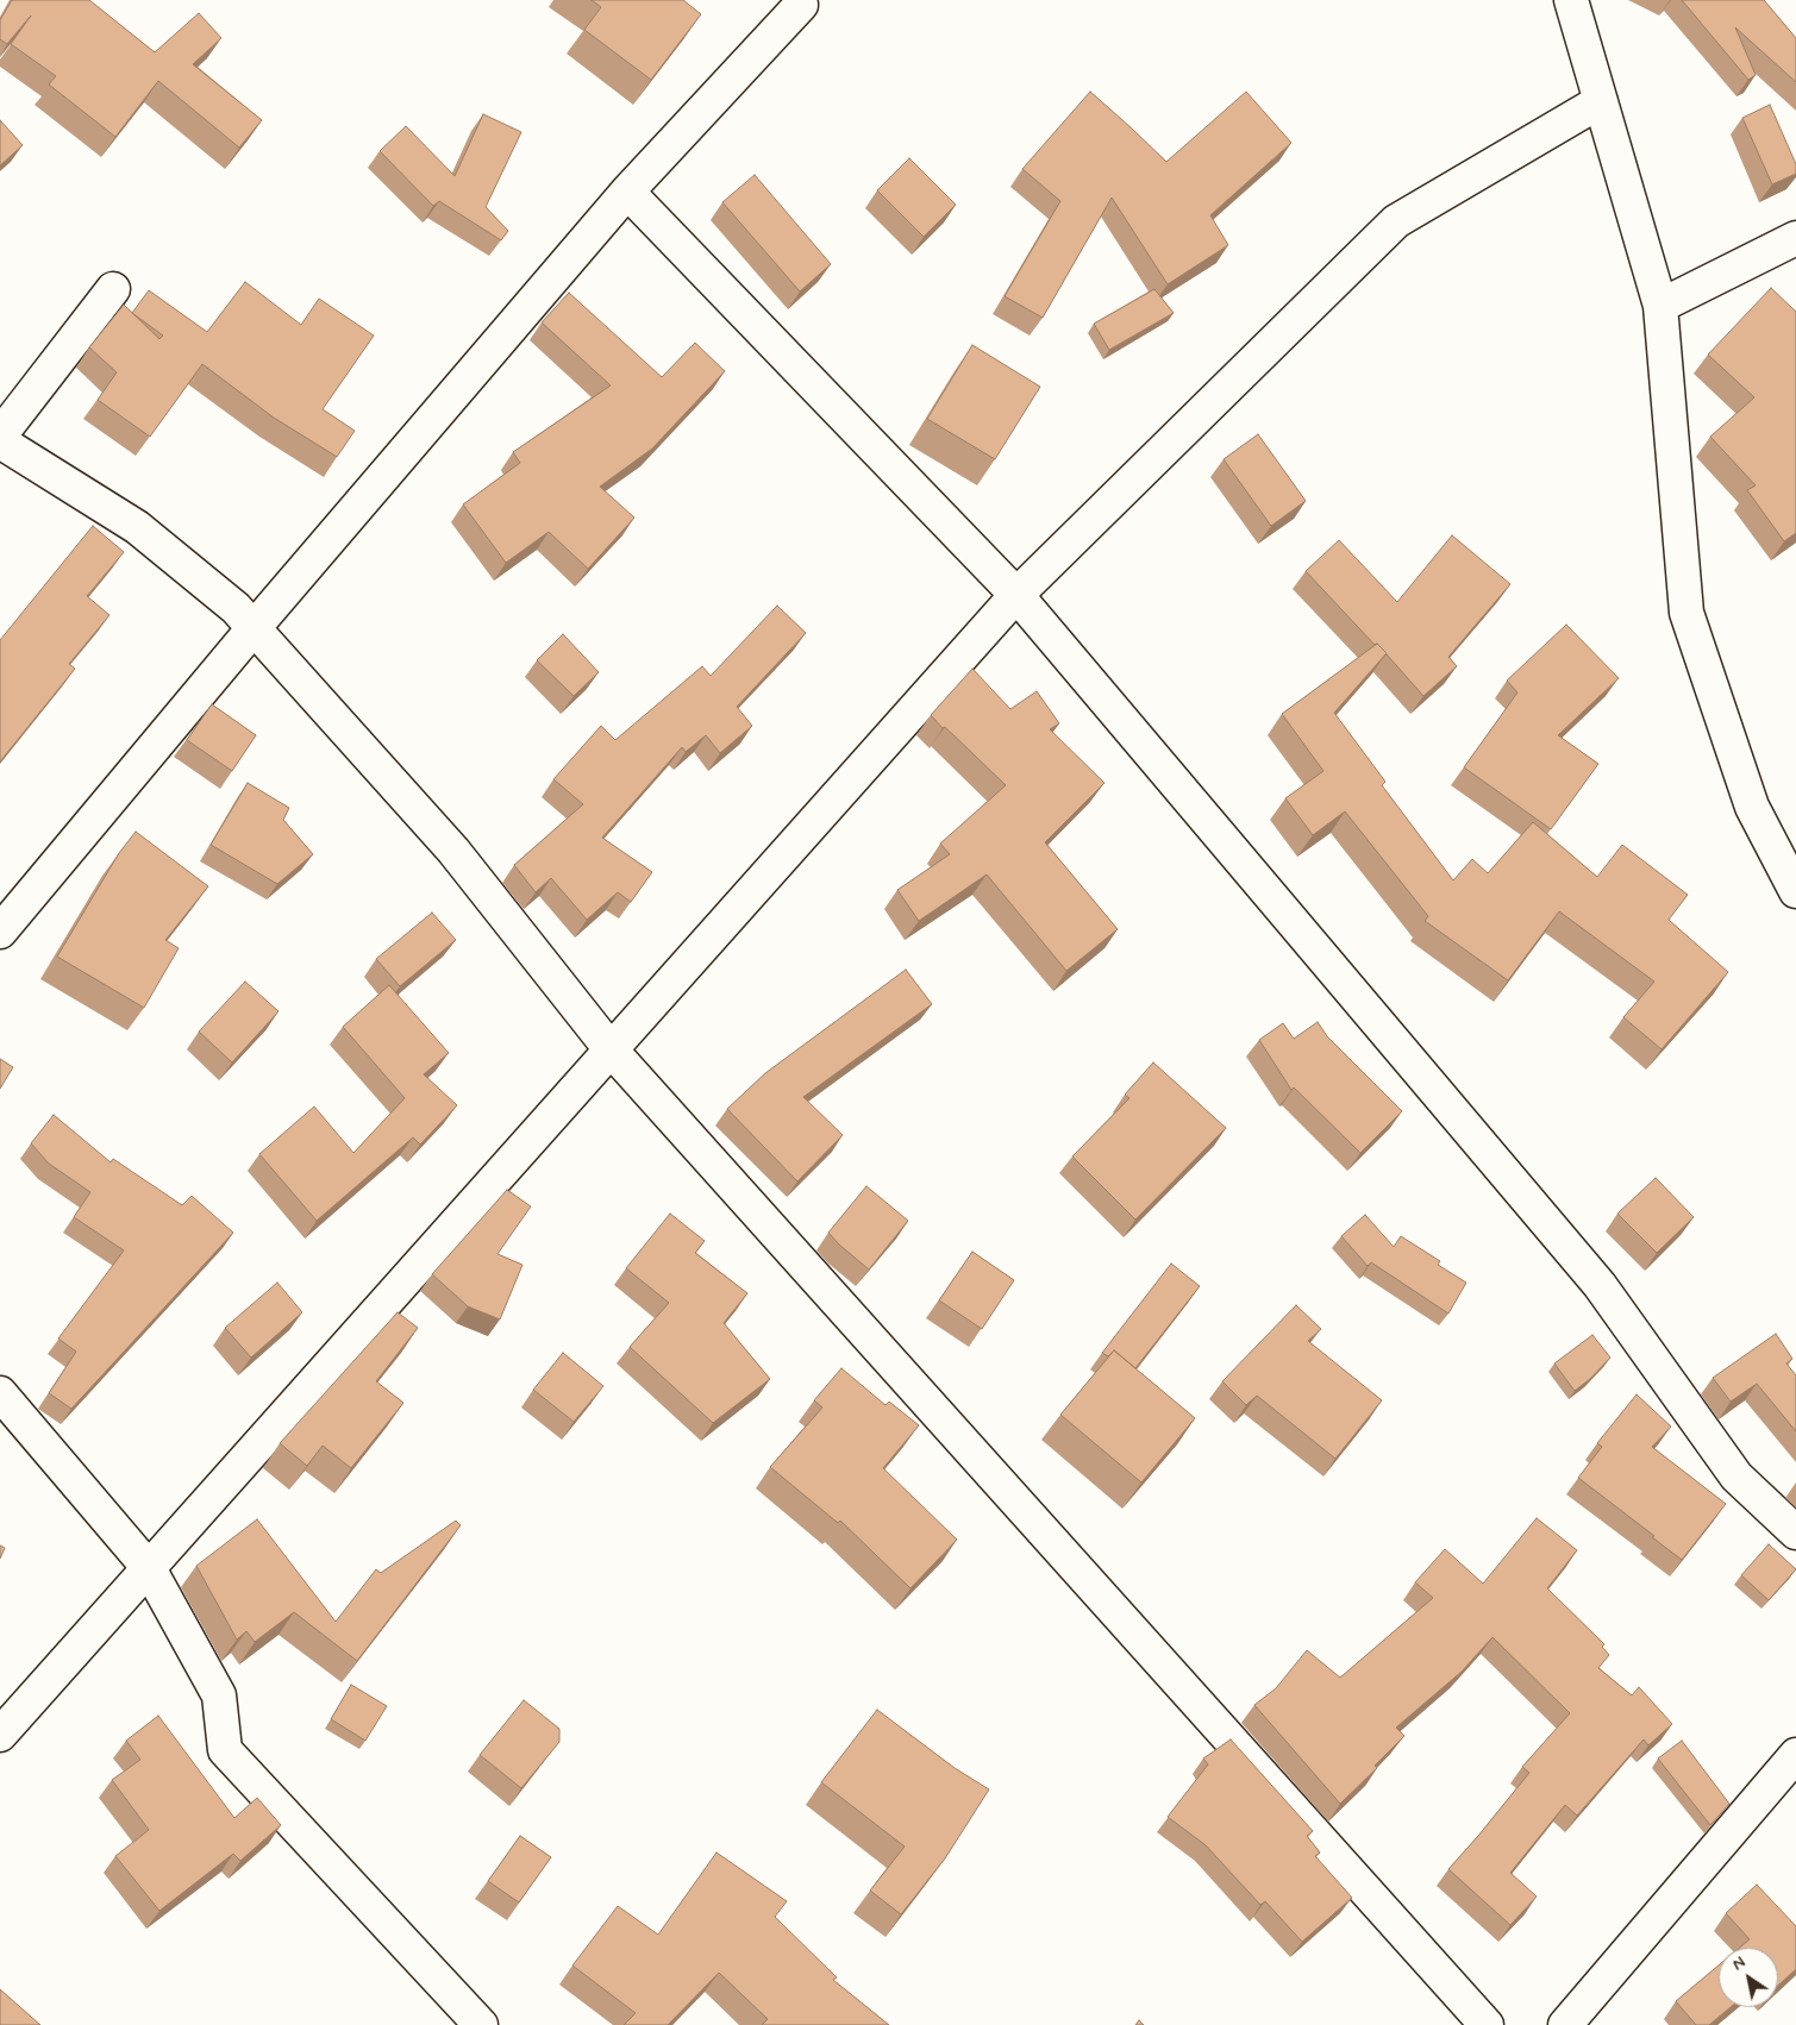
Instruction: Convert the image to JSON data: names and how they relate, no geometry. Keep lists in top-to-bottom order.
{
  "north": "top left"
}
